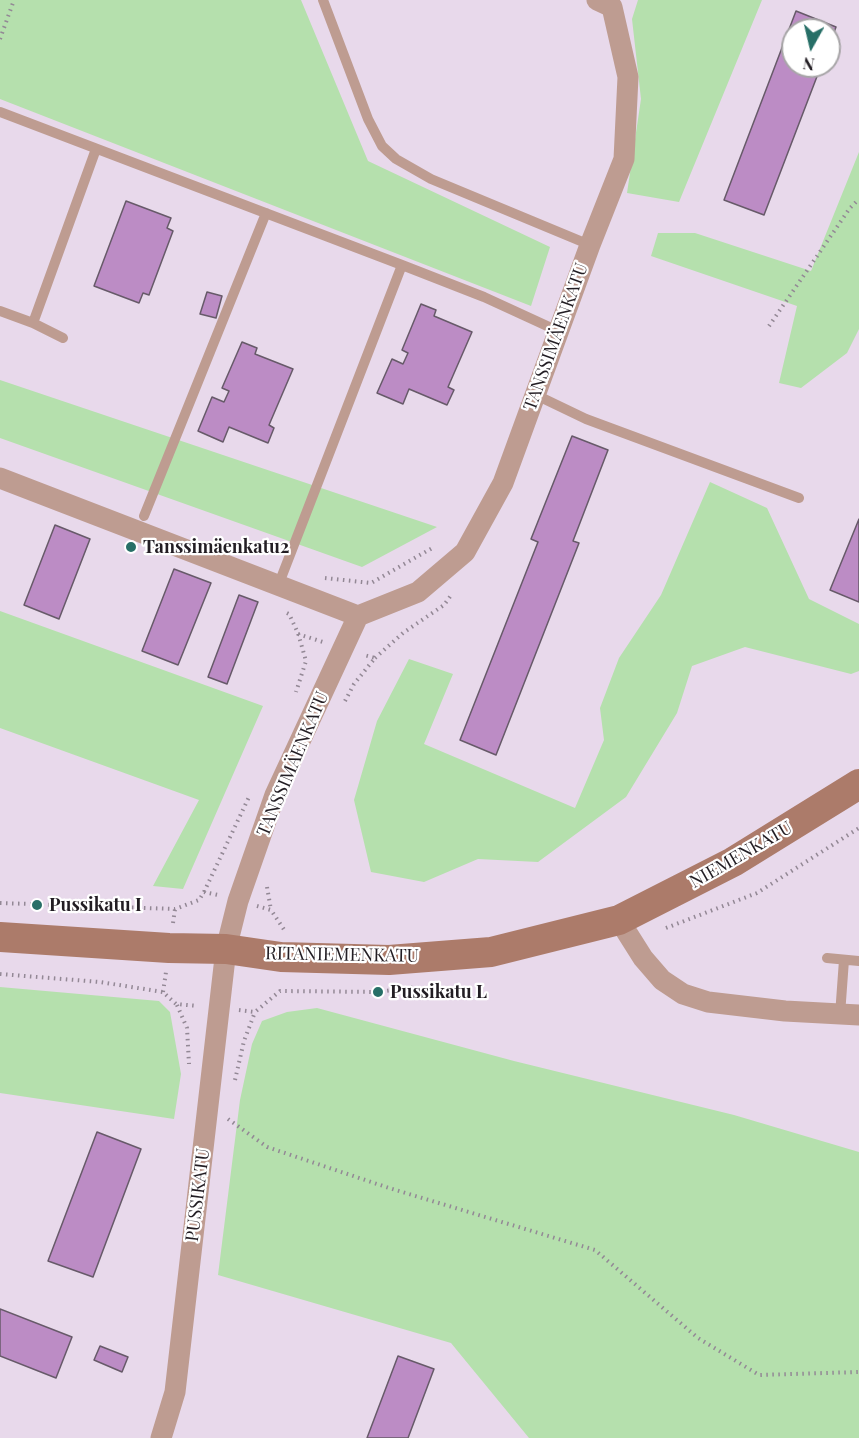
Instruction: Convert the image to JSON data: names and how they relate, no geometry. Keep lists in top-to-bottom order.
{
  "streets": {
    "street": [
      "TANSSIMÄENKATU",
      "NIEMENKATU",
      "RITANIEMENKATU",
      "PUSSIKATU"
    ]
  },
  "crossings": [
    ["TANSSIMÄENKATU", "RITANIEMENKATU"],
    ["TANSSIMÄENKATU", "PUSSIKATU"],
    ["NIEMENKATU", "RITANIEMENKATU"],
    ["RITANIEMENKATU", "PUSSIKATU"]
  ],
  "places": ["Tanssimäenkatu2", "Pussikatu I", "Pussikatu L"],
  "north": "bottom"
}
